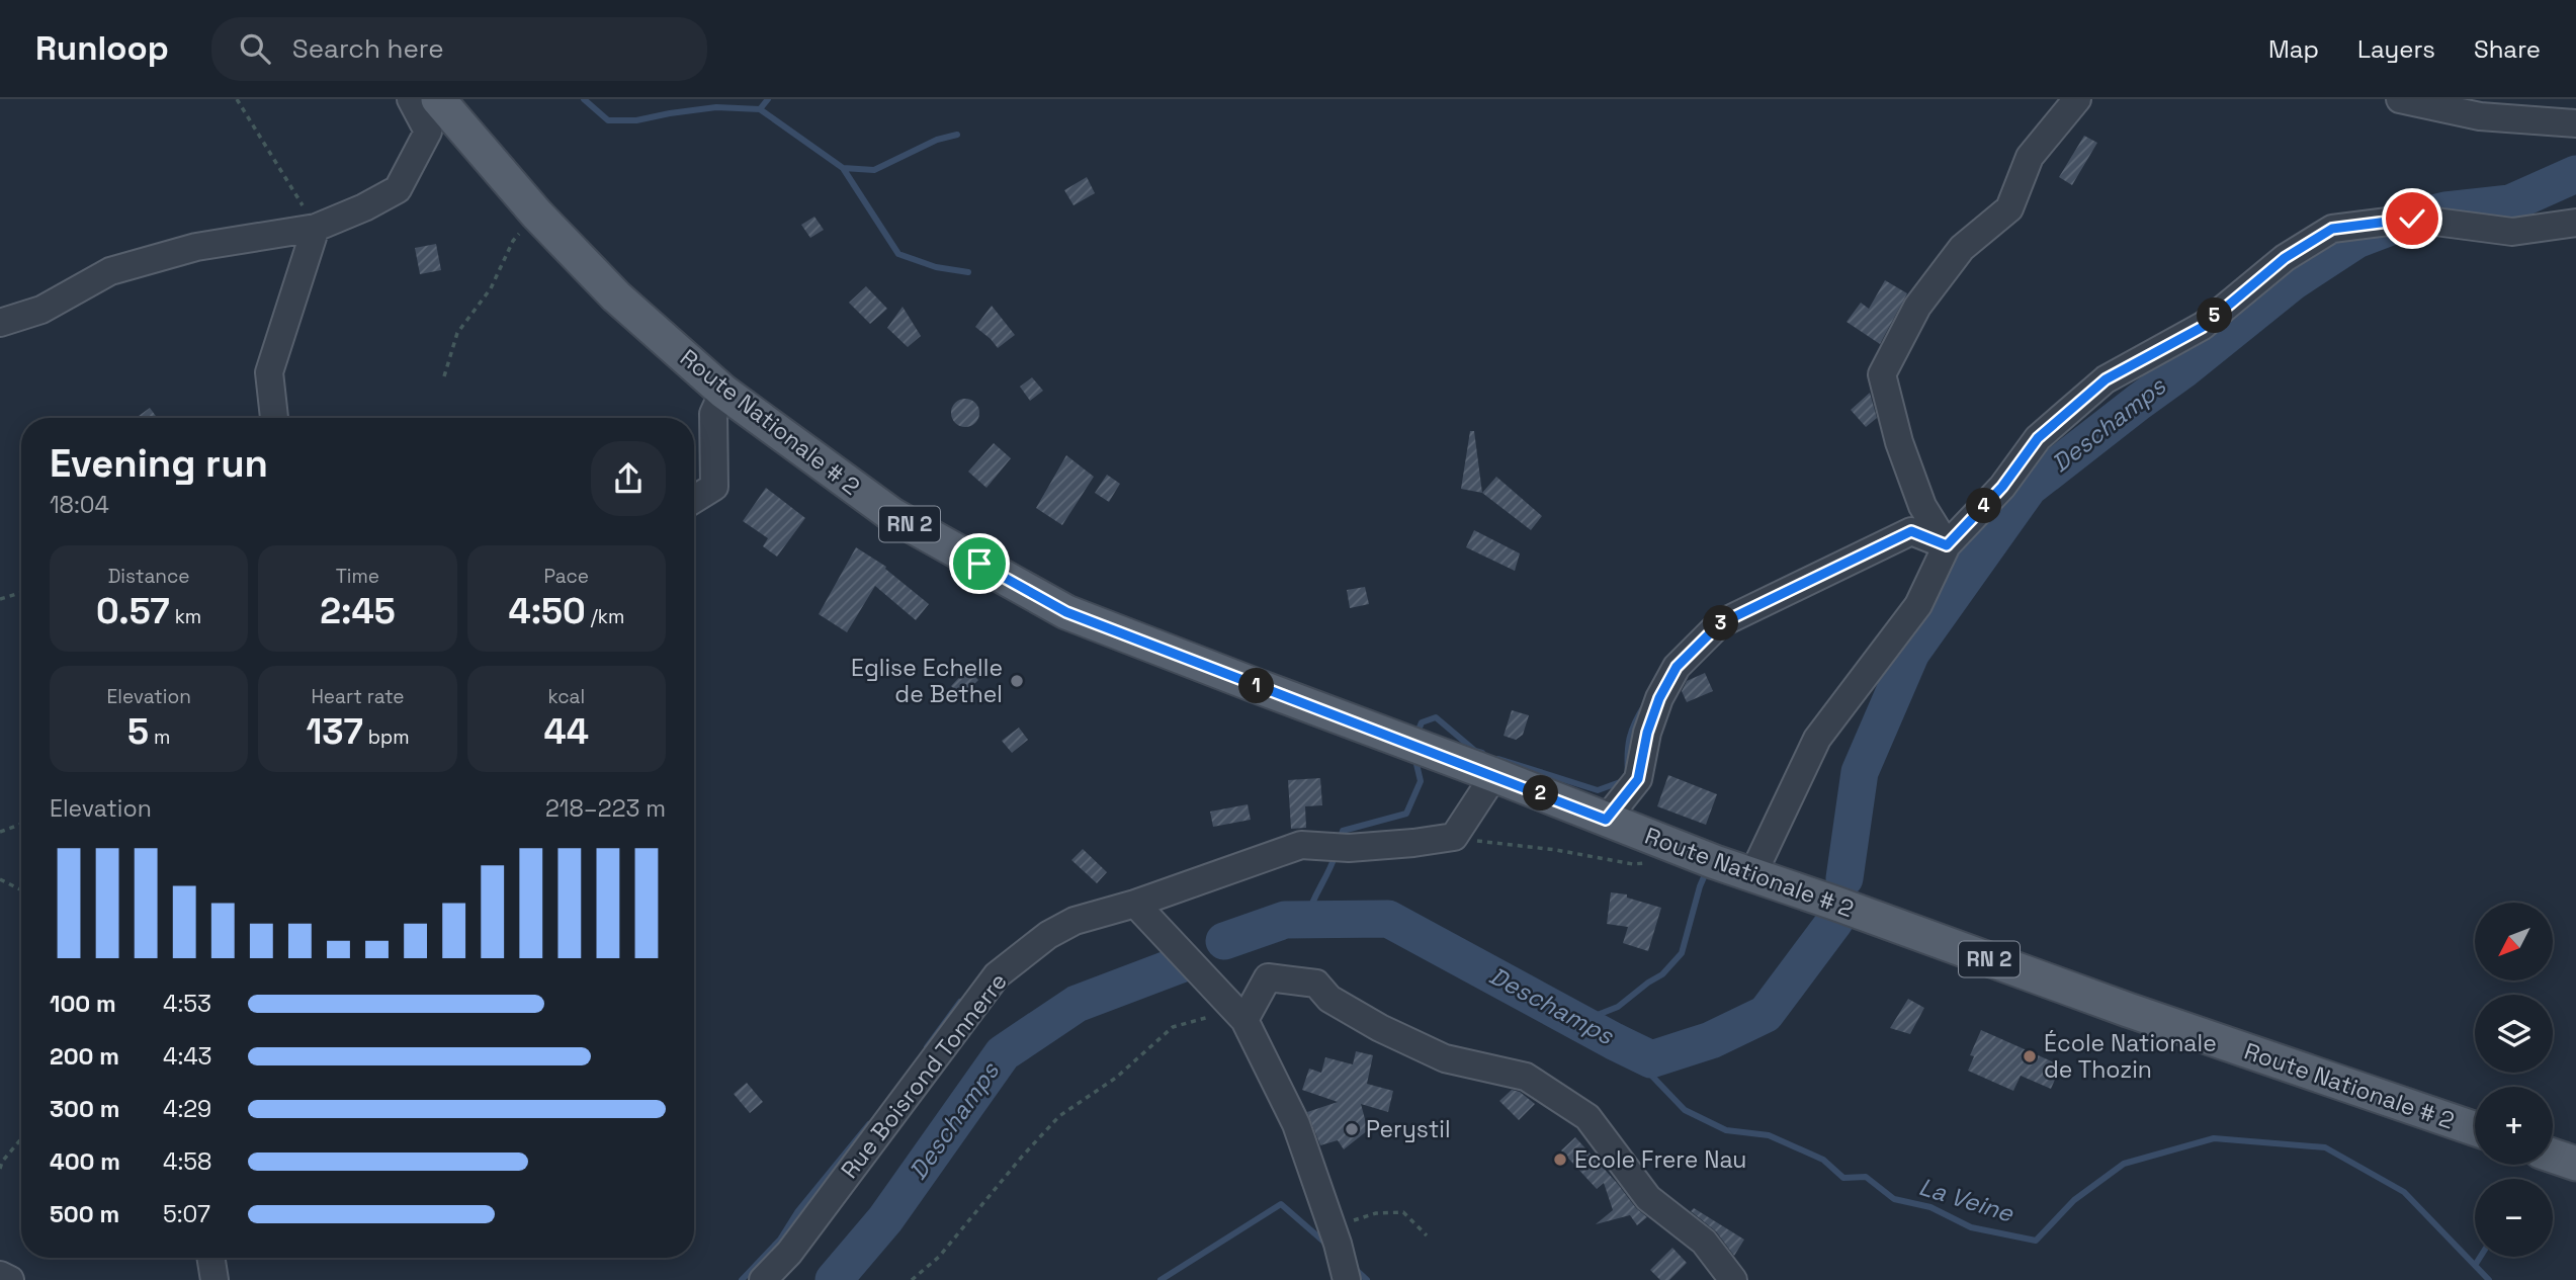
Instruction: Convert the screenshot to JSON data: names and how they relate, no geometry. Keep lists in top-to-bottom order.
{
  "streets": {
    "main road": ["Route Nationale # 2", "RN 2"],
    "street": ["Rue Boisrond Tonnerre"]
  },
  "water": ["Deschamps", "La Veine"],
  "places": [
    "Eglise Echelle de Bethel",
    "École Nationale de Thozin",
    "Perystil",
    "Ecole Frere Nau"
  ],
  "north": "bottom left",
  "page": {
    "header": "Runloop",
    "search": "Search here",
    "nav": ["Map", "Layers", "Share"],
    "pins": [
      "5",
      "4",
      "3",
      "1",
      "2"
    ],
    "heading": ["Evening run", "18:04"],
    "stats": [
      ["Distance", "0.57 km"],
      ["Time", "2:45"],
      ["Pace", "4:50 /km"],
      ["Elevation", "5 m"],
      ["Heart rate", "137 bpm"],
      ["kcal", "44"]
    ],
    "chart": ["Elevation", "218–223 m"],
    "map_buttons": ["+", "−"],
    "list": [
      {
        "name": "100 m",
        "note": "4:53"
      },
      {
        "name": "200 m",
        "note": "4:43"
      },
      {
        "name": "300 m",
        "note": "4:29"
      },
      {
        "name": "400 m",
        "note": "4:58"
      },
      {
        "name": "500 m",
        "note": "5:07"
      }
    ]
  }
}
